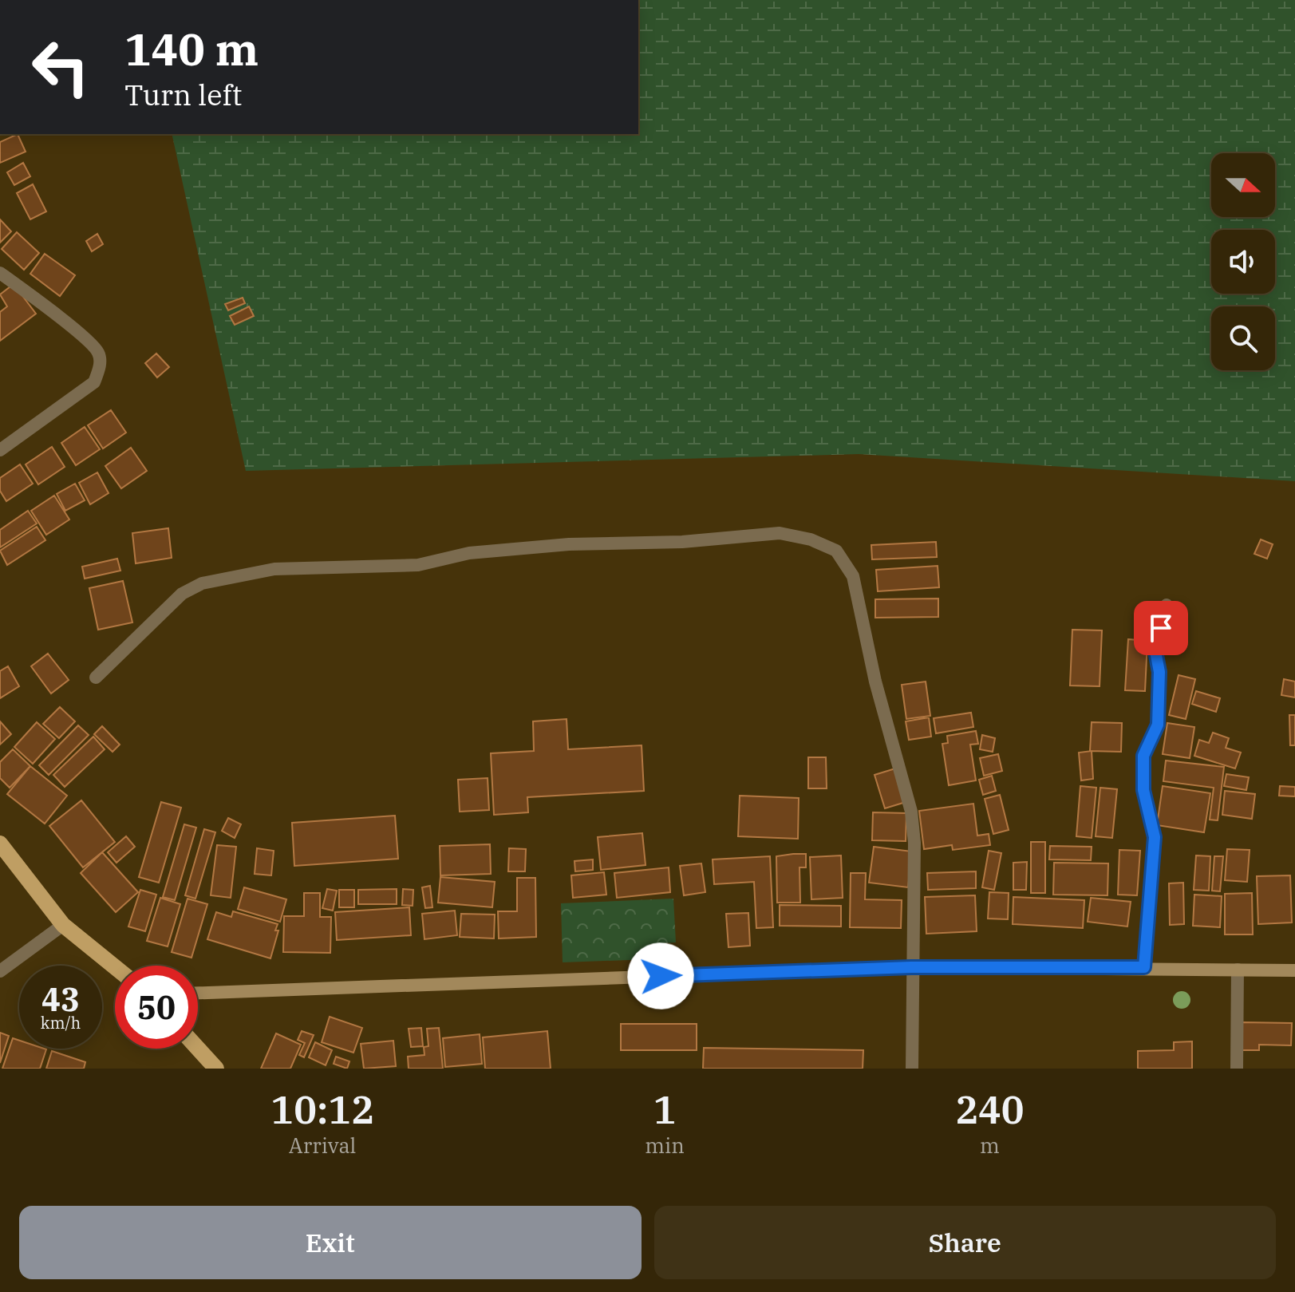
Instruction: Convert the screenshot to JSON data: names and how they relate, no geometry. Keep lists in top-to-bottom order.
{
  "north": "right",
  "page": {
    "turn": ["140 m", "Turn left"],
    "speed": "43 km/h",
    "limit": "50",
    "eta": [
      "10:12",
      "Arrival",
      "1",
      "min",
      "240",
      "m"
    ],
    "buttons": ["Exit", "Share"]
  }
}
